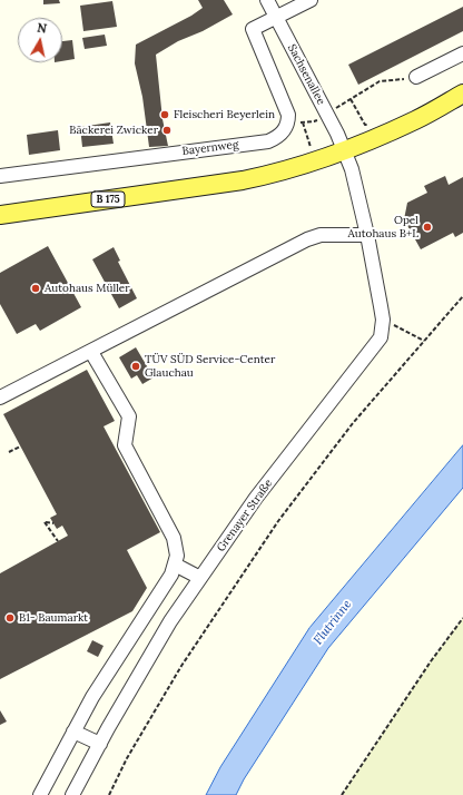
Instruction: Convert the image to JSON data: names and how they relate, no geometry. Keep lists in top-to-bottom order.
{
  "streets": {
    "main road": ["B 175"],
    "street": ["Sachsenallee", "Bayernweg", "Grenayer Straße"]
  },
  "crossings": [
    ["Sachsenallee", "B 175"],
    ["Sachsenallee", "Grenayer Straße"],
    ["B 175", "Grenayer Straße"]
  ],
  "water": ["Flutrinne"],
  "places": [
    "Fleischeri Beyerlein",
    "Bäckerei Zwicker",
    "Opel Autohaus B+L",
    "Autohaus Müller",
    "TÜV SÜD Service-Center Glauchau",
    "B1- Baumarkt"
  ],
  "north": "top"
}
